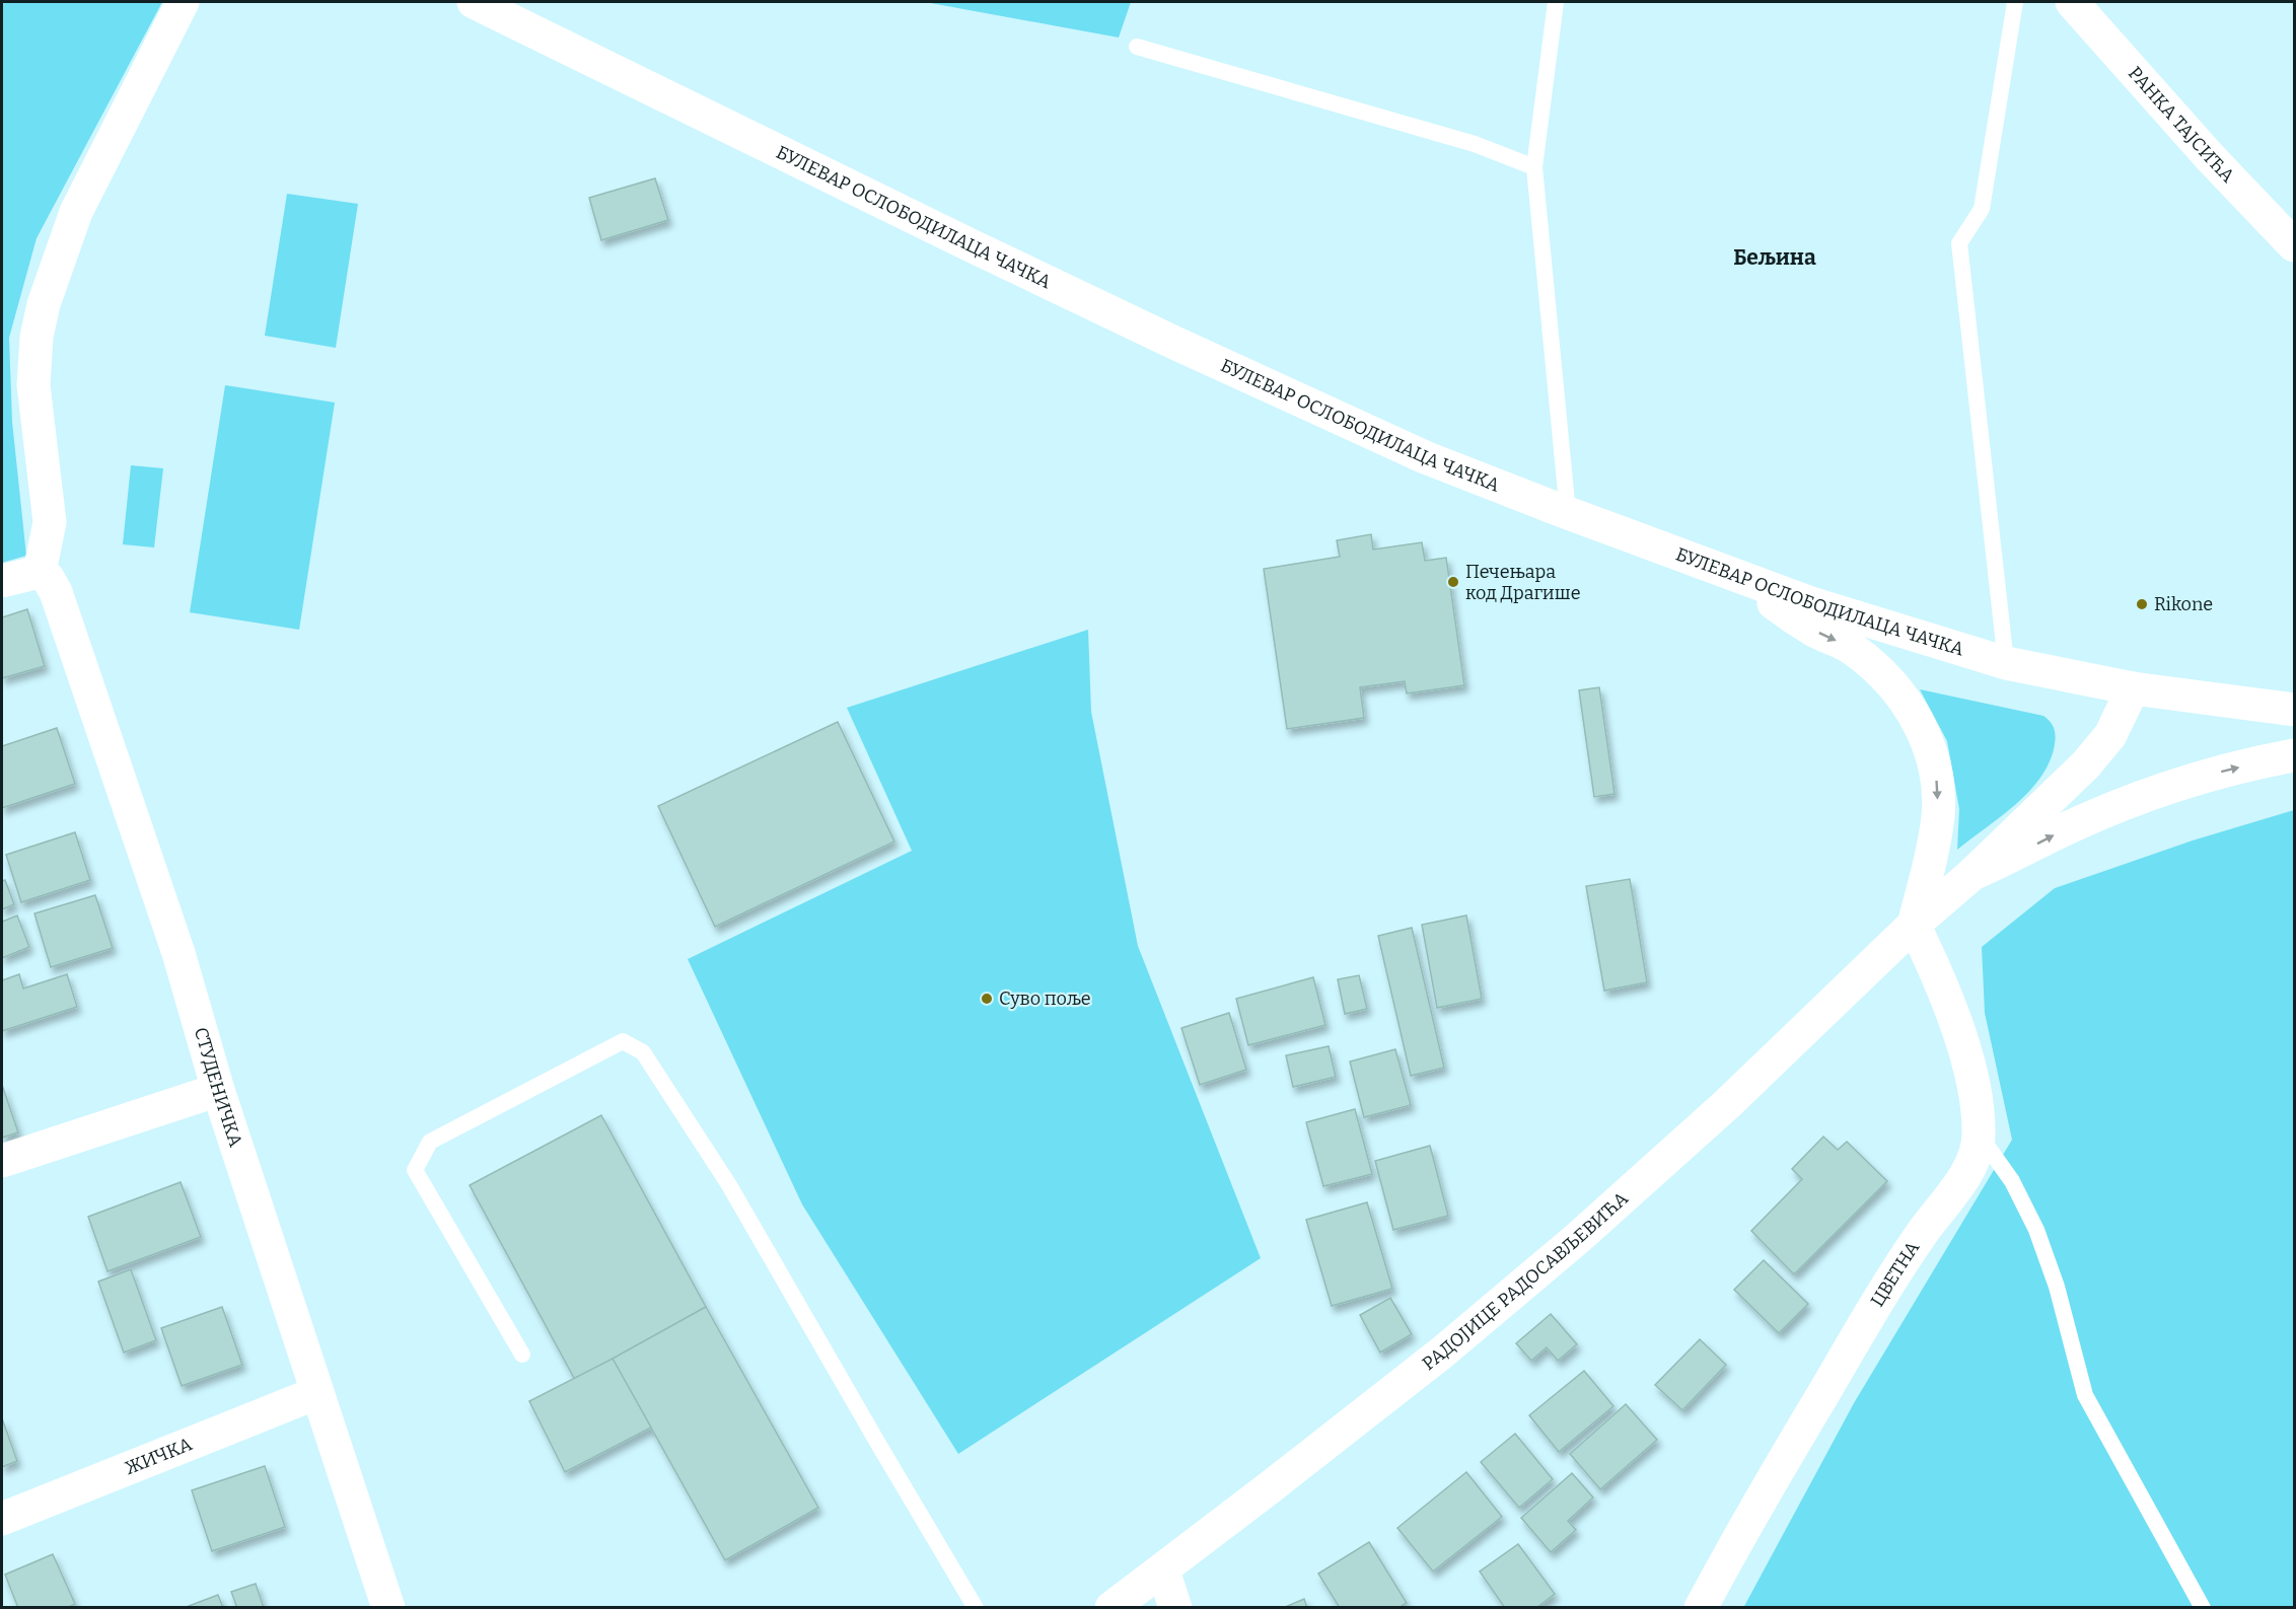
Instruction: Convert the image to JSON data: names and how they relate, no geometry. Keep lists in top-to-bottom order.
{
  "streets": {
    "main road": [
      "РАНКА ТАЈСИЋА",
      "БУЛЕВАР ОСЛОБОДИЛАЦА ЧАЧКА",
      "СТУДЕНИЧКА",
      "ЦВЕТНА",
      "РАДОЈИЦЕ РАДОСАВЉЕВИЋА",
      "ЖИЧКА"
    ]
  },
  "crossings": [
    ["СТУДЕНИЧКА", "ЖИЧКА"],
    ["ЦВЕТНА", "РАДОЈИЦЕ РАДОСАВЉЕВИЋА"]
  ],
  "districts": ["Бељина"],
  "places": ["Печењара код Драгише", "Rikone", "Суво поље"]
}
